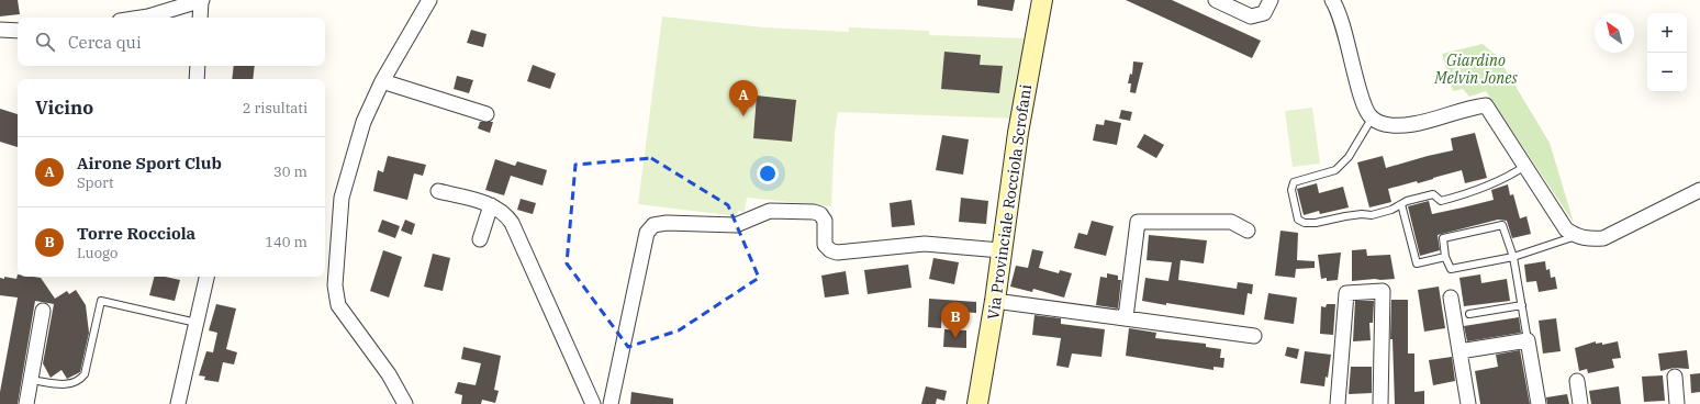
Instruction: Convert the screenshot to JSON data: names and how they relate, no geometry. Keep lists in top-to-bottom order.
{
  "streets": {
    "street": ["Via Provinciale Rocciola Scrofani"]
  },
  "parks": ["Giardino Melvin Jones"],
  "north": "top left",
  "page": {
    "map_buttons": ["+", "−"],
    "search": "Cerca qui",
    "heading": ["Vicino", "2 risultati"],
    "pins": ["A", "B"],
    "list": [
      {
        "mark": "A",
        "name": "Airone Sport Club",
        "note": "Sport",
        "value": "30 m"
      },
      {
        "mark": "B",
        "name": "Torre Rocciola",
        "note": "Luogo",
        "value": "140 m"
      }
    ]
  }
}
